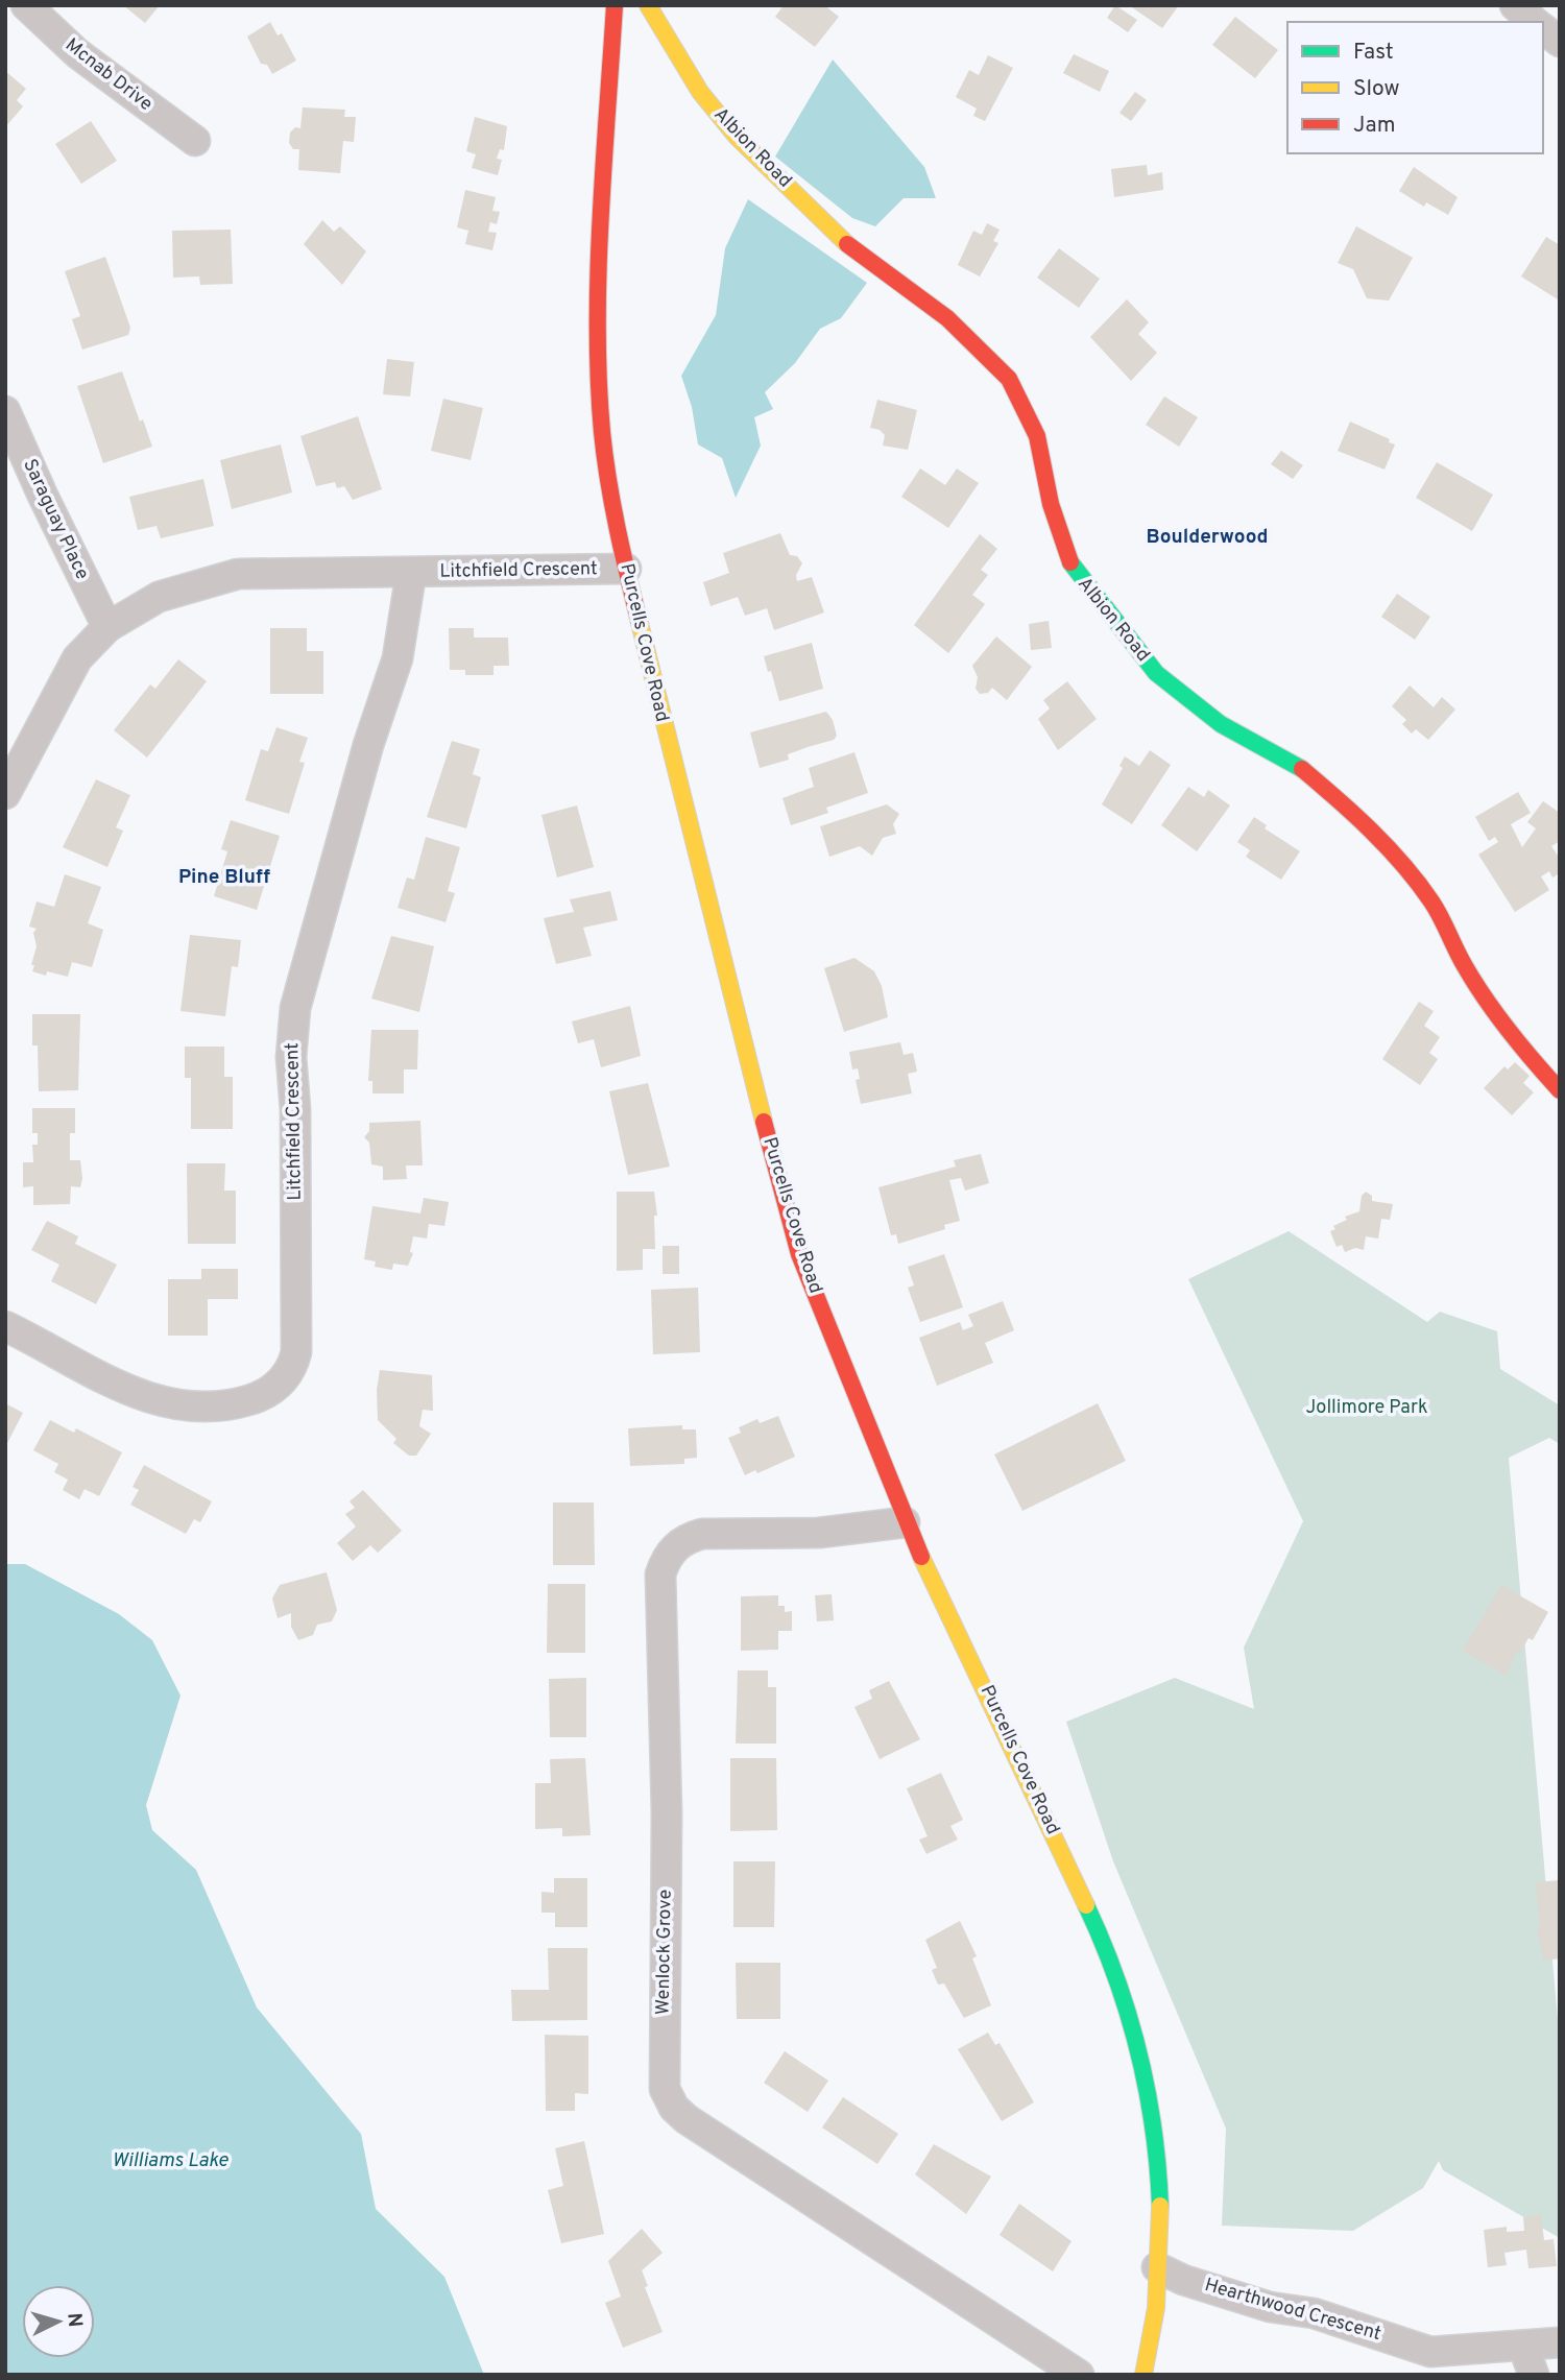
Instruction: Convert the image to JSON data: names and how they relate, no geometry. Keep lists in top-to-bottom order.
{
  "streets": {
    "main road": ["Albion Road", "Purcells Cove Road"],
    "street": [
      "Mcnab Drive",
      "Saraguay Place",
      "Litchfield Crescent",
      "Wenlock Grove",
      "Hearthwood Crescent"
    ]
  },
  "crossings": [
    ["Saraguay Place", "Litchfield Crescent"],
    ["Litchfield Crescent", "Purcells Cove Road"],
    ["Purcells Cove Road", "Wenlock Grove"],
    ["Purcells Cove Road", "Hearthwood Crescent"]
  ],
  "districts": ["Boulderwood", "Pine Bluff"],
  "water": ["Williams Lake"],
  "parks": ["Jollimore Park"],
  "legend": ["Fast", "Slow", "Jam"],
  "north": "right"
}
